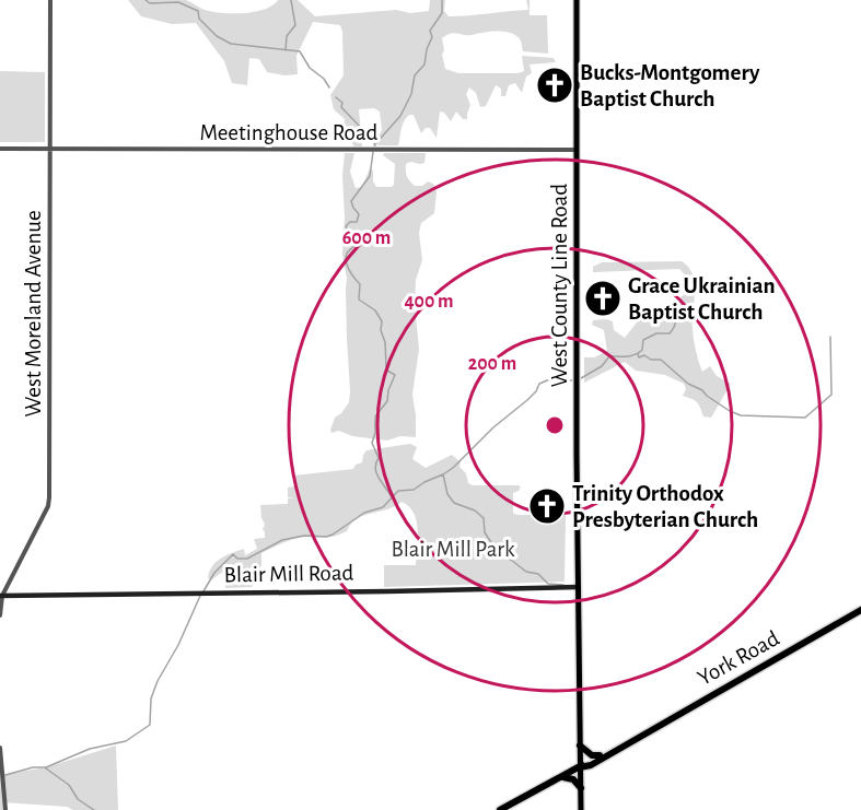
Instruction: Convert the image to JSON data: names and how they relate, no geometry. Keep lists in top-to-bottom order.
{
  "streets": {
    "highway": ["York Road"],
    "main road": ["West County Line Road", "Blair Mill Road"],
    "street": ["Meetinghouse Road", "West Moreland Avenue"]
  },
  "crossings": [
    ["Meetinghouse Road", "West County Line Road"],
    ["Meetinghouse Road", "West Moreland Avenue"],
    ["West County Line Road", "Blair Mill Road"],
    ["West County Line Road", "York Road"],
    ["West Moreland Avenue", "Blair Mill Road"]
  ],
  "parks": ["Blair Mill Park"],
  "places": {
    "church": ["Bucks-Montgomery Baptist Church", "Grace Ukrainian Baptist Church", "Trinity Orthodox Presbyterian Church"]
  },
  "rings": ["600 m", "400 m", "200 m"]
}
